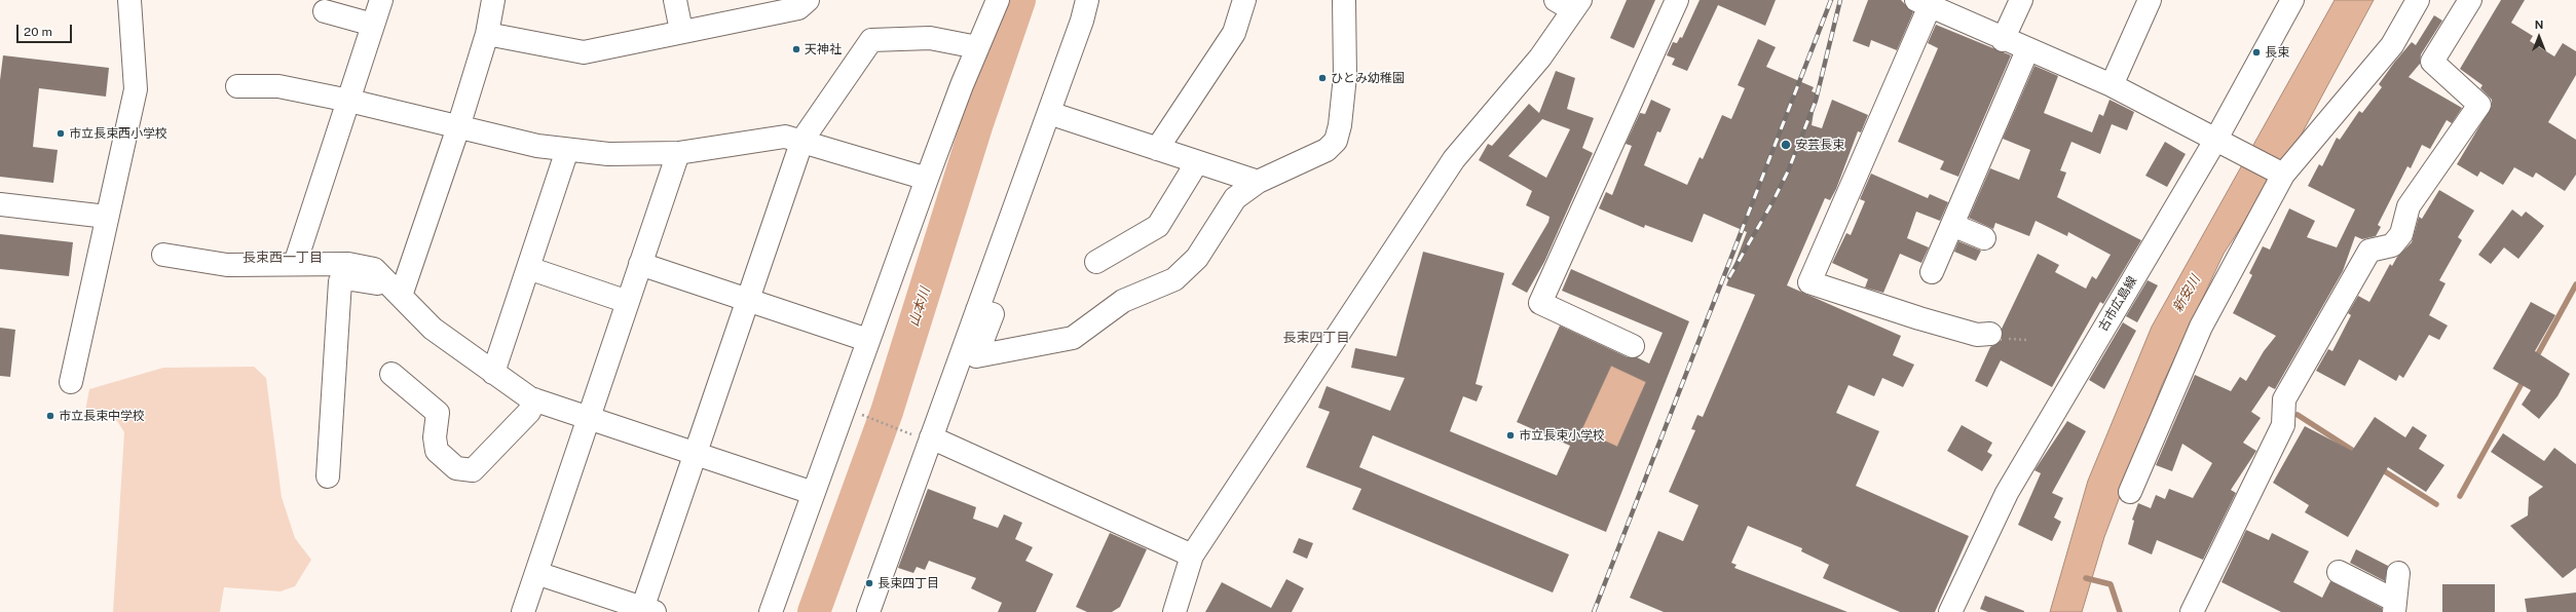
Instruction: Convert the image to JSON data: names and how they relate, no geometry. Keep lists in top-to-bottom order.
{
  "streets": {
    "street": ["古市広島線"]
  },
  "districts": ["長束西一丁目", "長束四丁目"],
  "water": ["新安川", "山本川"],
  "places": [
    "天神社",
    "長束",
    "ひとみ幼稚園",
    "市立長束西小学校",
    "安芸長束",
    "市立長束中学校",
    "市立長束小学校",
    "長束四丁目"
  ],
  "scale_bar": "20 m",
  "north": "top"
}
